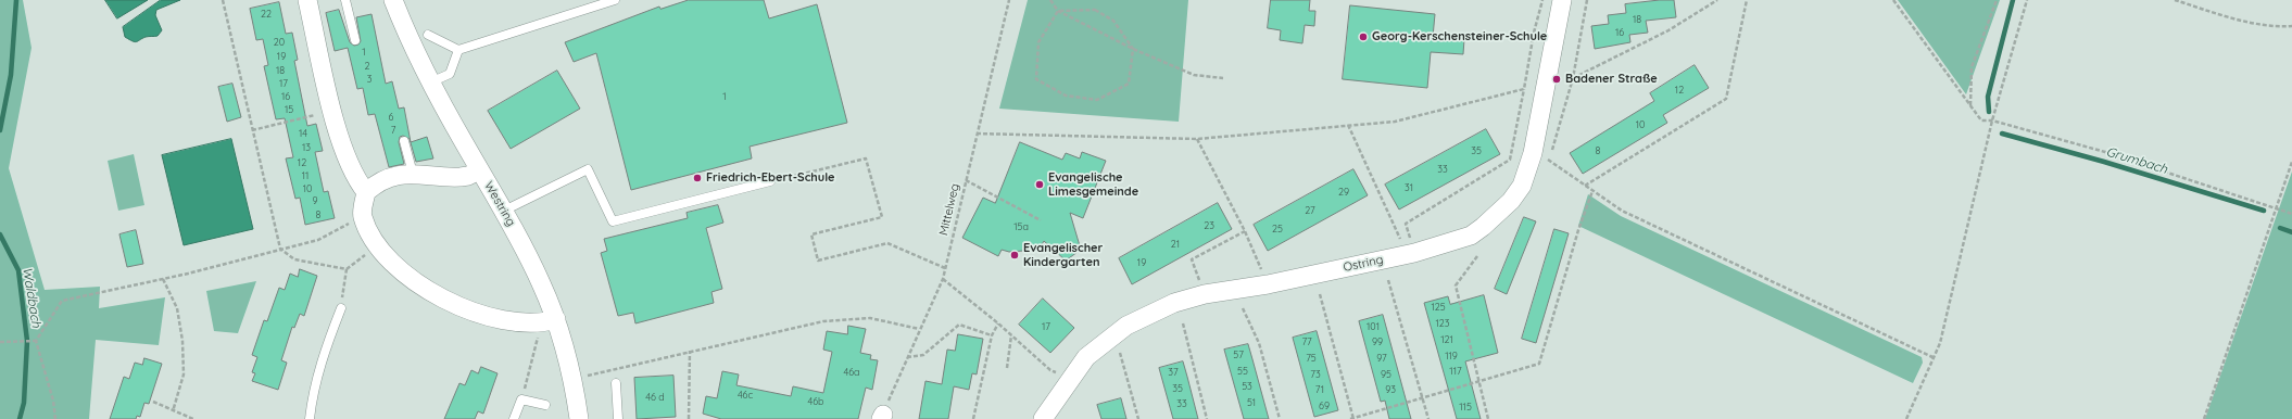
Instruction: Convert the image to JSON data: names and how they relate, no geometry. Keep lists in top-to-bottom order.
{
  "streets": {
    "street": ["Westring", "Ostring"],
    "path": ["Mittelweg"]
  },
  "water": ["Grumbach", "Waldbach"],
  "places": [
    "Georg-Kerschensteiner-Schule",
    "Badener Straße",
    "Friedrich-Ebert-Schule",
    "Evangelische Limesgemeinde",
    "Evangelischer Kindergarten"
  ],
  "house_numbers": [
    "22",
    "18",
    "16",
    "20",
    "1",
    "19",
    "2",
    "18",
    "3",
    "17",
    "12",
    "16",
    "1",
    "15",
    "6",
    "10",
    "7",
    "14",
    "13",
    "35",
    "8",
    "12",
    "33",
    "11",
    "31",
    "10",
    "29",
    "9",
    "27",
    "8",
    "23",
    "15a",
    "25",
    "21",
    "19",
    "125",
    "123",
    "17",
    "101",
    "121",
    "77",
    "99",
    "57",
    "119",
    "75",
    "97",
    "55",
    "117",
    "46a",
    "37",
    "73",
    "95",
    "53",
    "35",
    "71",
    "93",
    "46c",
    "46 d",
    "46b",
    "51",
    "33",
    "69",
    "115"
  ]
}
